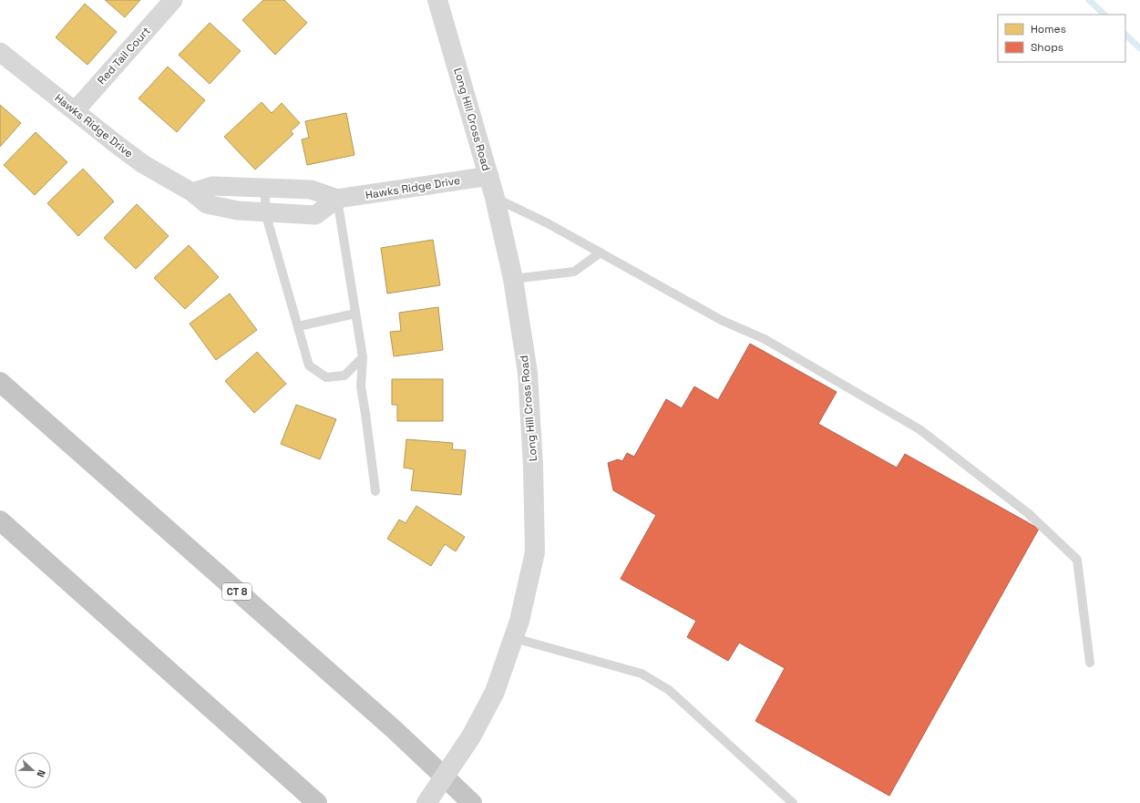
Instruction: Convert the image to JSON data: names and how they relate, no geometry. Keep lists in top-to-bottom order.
{
  "streets": {
    "highway": ["CT 8"],
    "street": ["Red Tail Court", "Long Hill Cross Road", "Hawks Ridge Drive"]
  },
  "crossings": [
    ["Red Tail Court", "Hawks Ridge Drive"],
    ["Long Hill Cross Road", "Hawks Ridge Drive"]
  ],
  "legend": ["Homes", "Shops"],
  "north": "right"
}
